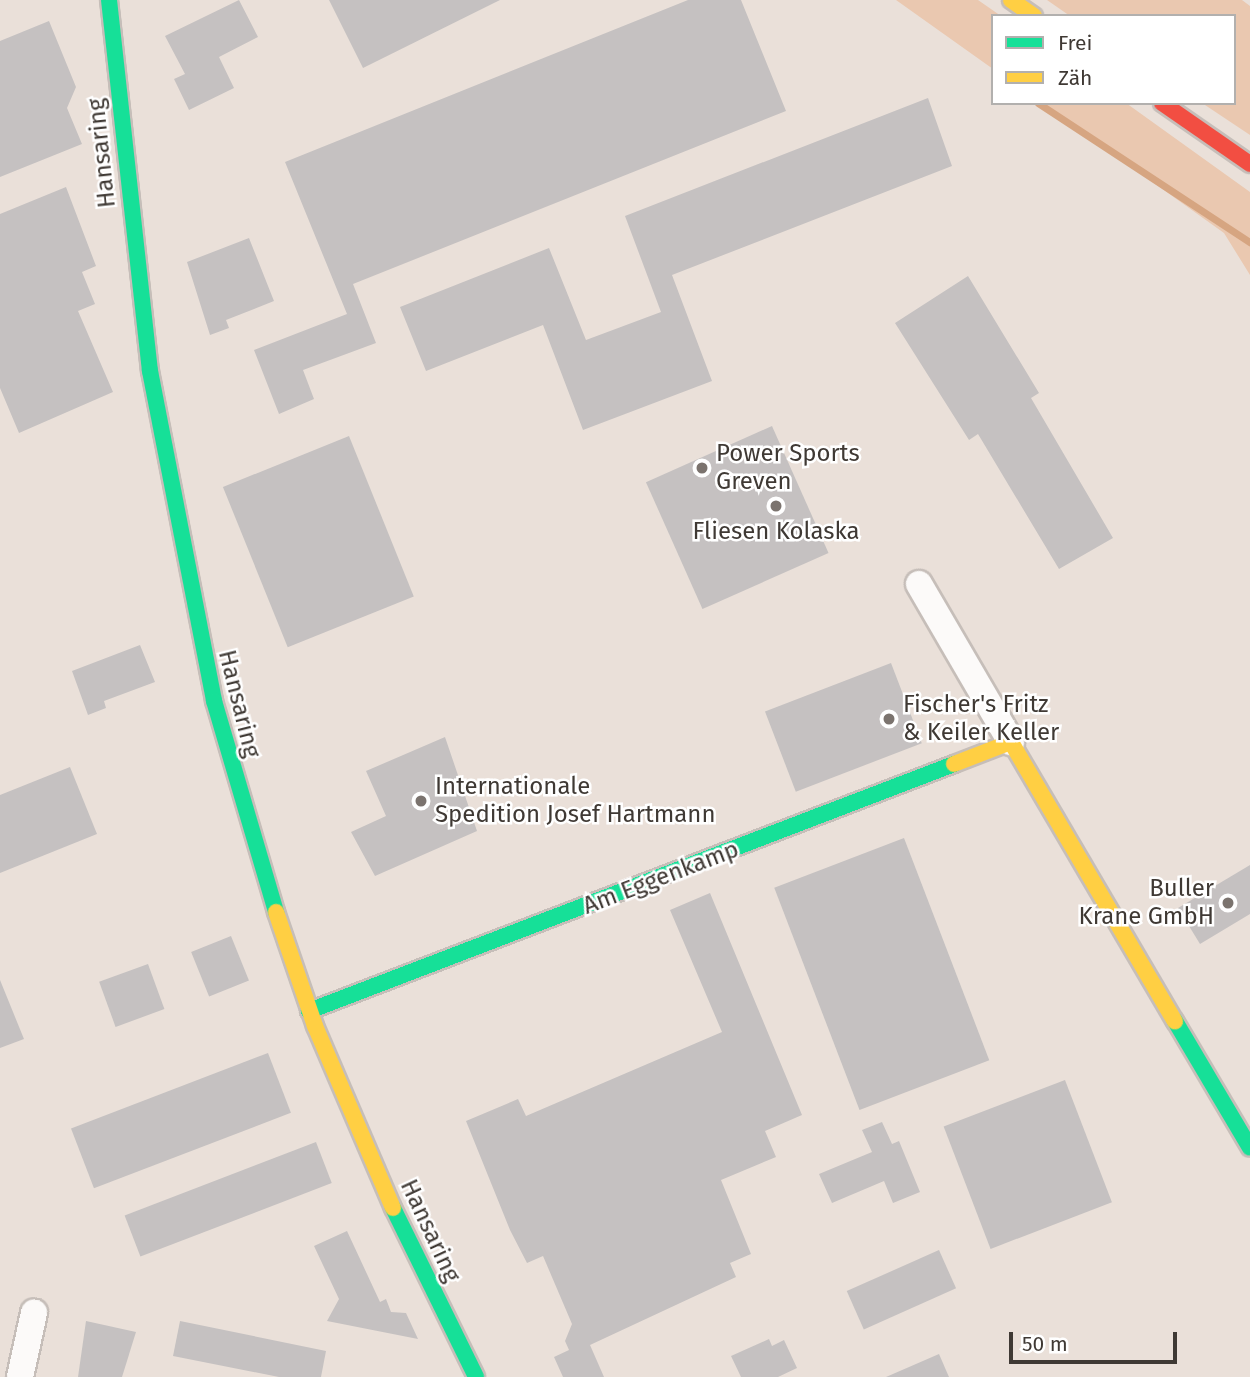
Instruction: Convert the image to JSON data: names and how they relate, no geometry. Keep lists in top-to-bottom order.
{
  "streets": {
    "street": ["Hansaring", "Am Eggenkamp"]
  },
  "crossings": [
    ["Hansaring", "Am Eggenkamp"]
  ],
  "places": [
    "Power Sports Greven",
    "Fliesen Kolaska",
    "Fischer's Fritz & Keiler Keller",
    "Internationale Spedition Josef Hartmann",
    "Buller Krane GmbH"
  ],
  "legend": ["Frei", "Zäh"],
  "scale_bar": "50 m"
}
